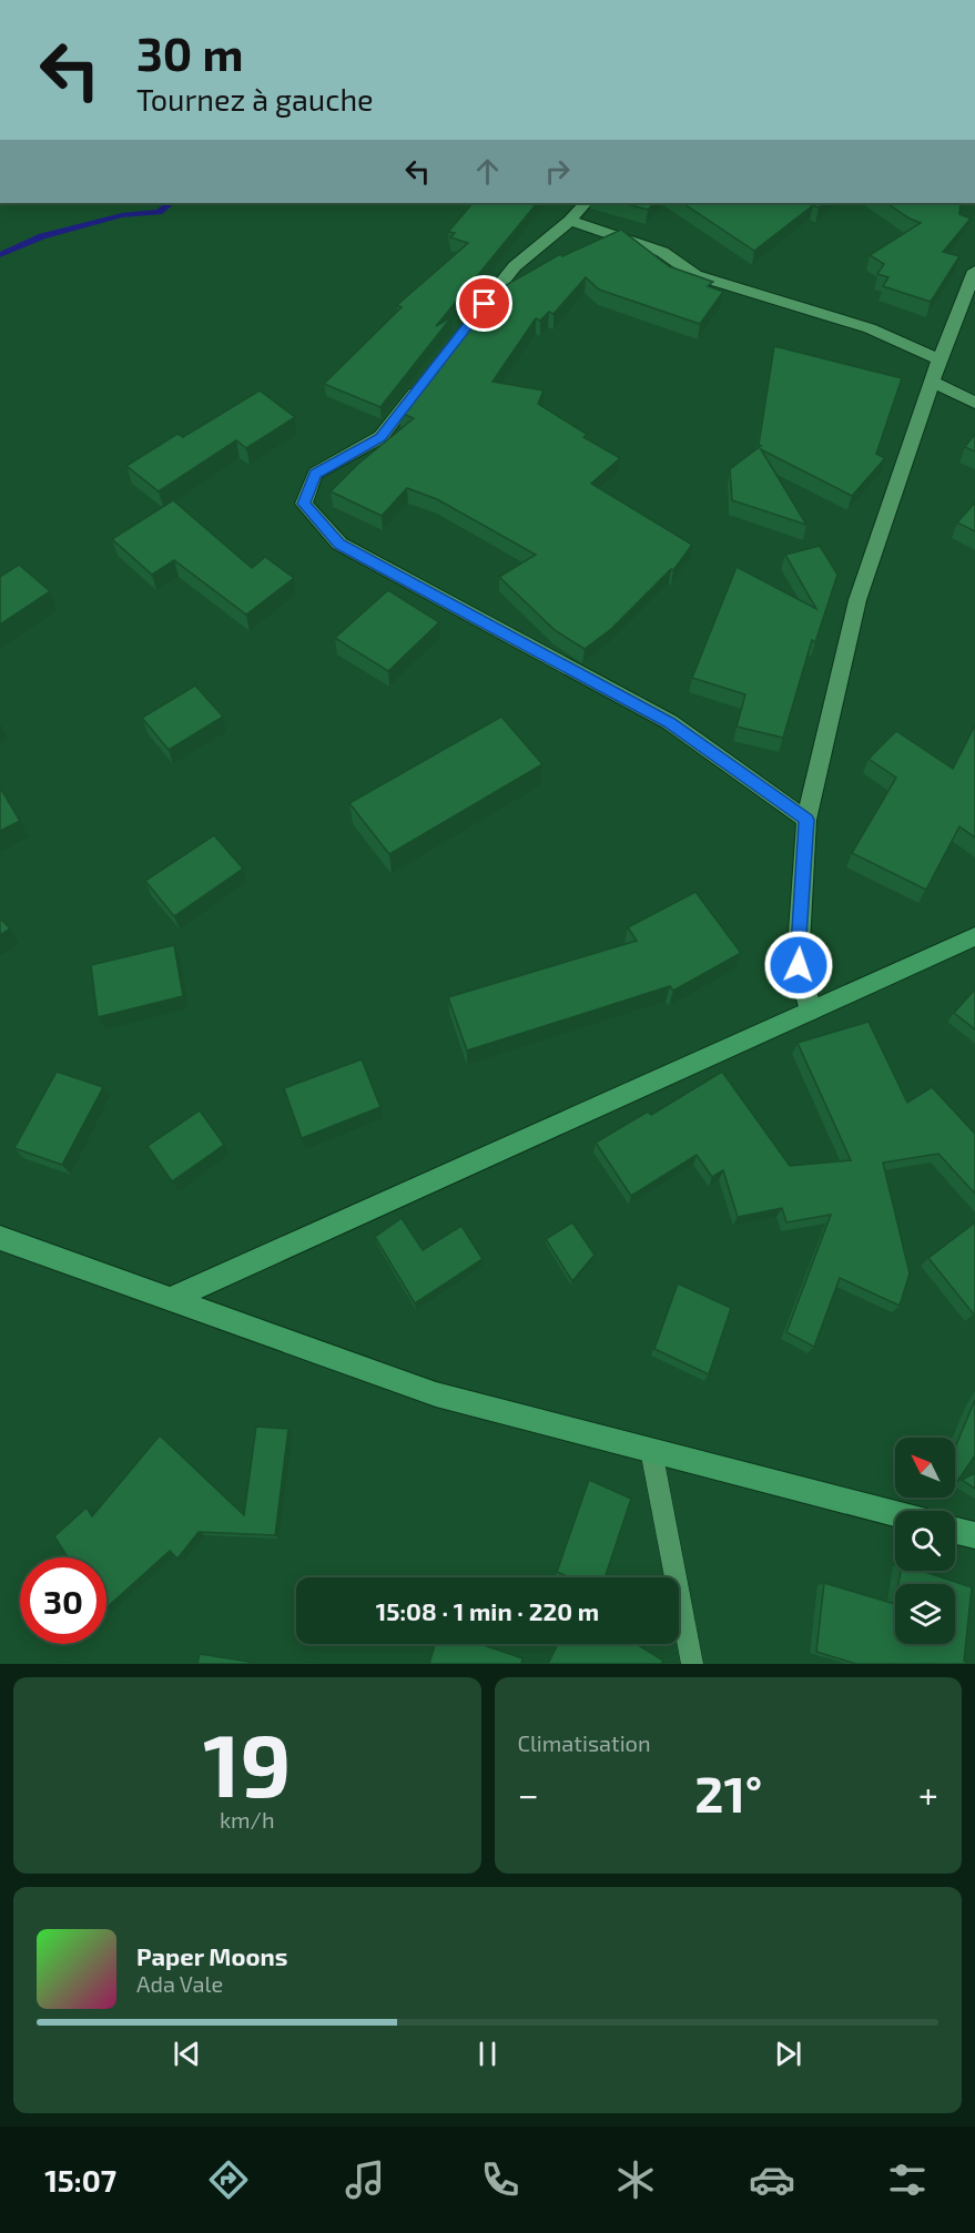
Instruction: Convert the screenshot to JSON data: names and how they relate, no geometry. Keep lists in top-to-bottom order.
{
  "north": "top left",
  "page": {
    "turn": ["30 m", "Tournez à gauche"],
    "limit": "30",
    "trip": "15:08 · 1 min · 220 m",
    "tile": [
      ["19", "km/h"],
      "Climatisation"
    ],
    "heat": ["−", "21°", "+"],
    "song": ["Paper Moons", "Ada Vale"],
    "tabs": "15:07"
  }
}
